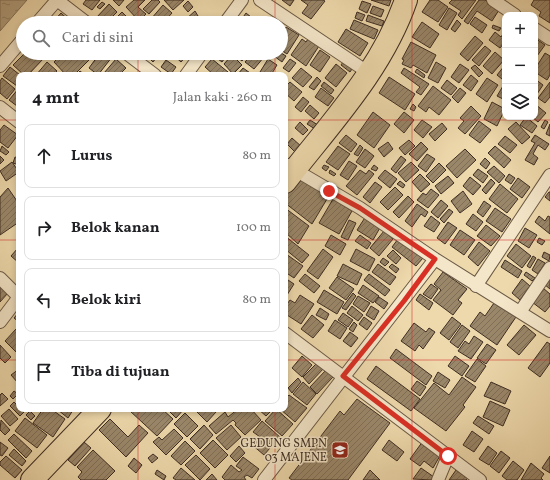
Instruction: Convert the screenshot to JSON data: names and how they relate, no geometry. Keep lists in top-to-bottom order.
{
  "places": {
    "school or university": ["GEDUNG SMPN 03 MAJENE"]
  },
  "page": {
    "map_buttons": ["+", "−"],
    "search": "Cari di sini",
    "heading": ["4 mnt", "Jalan kaki · 260 m"],
    "list": [
      ["Lurus", "80 m"],
      ["Belok kanan", "100 m"],
      ["Belok kiri", "80 m"],
      "Tiba di tujuan"
    ]
  }
}
